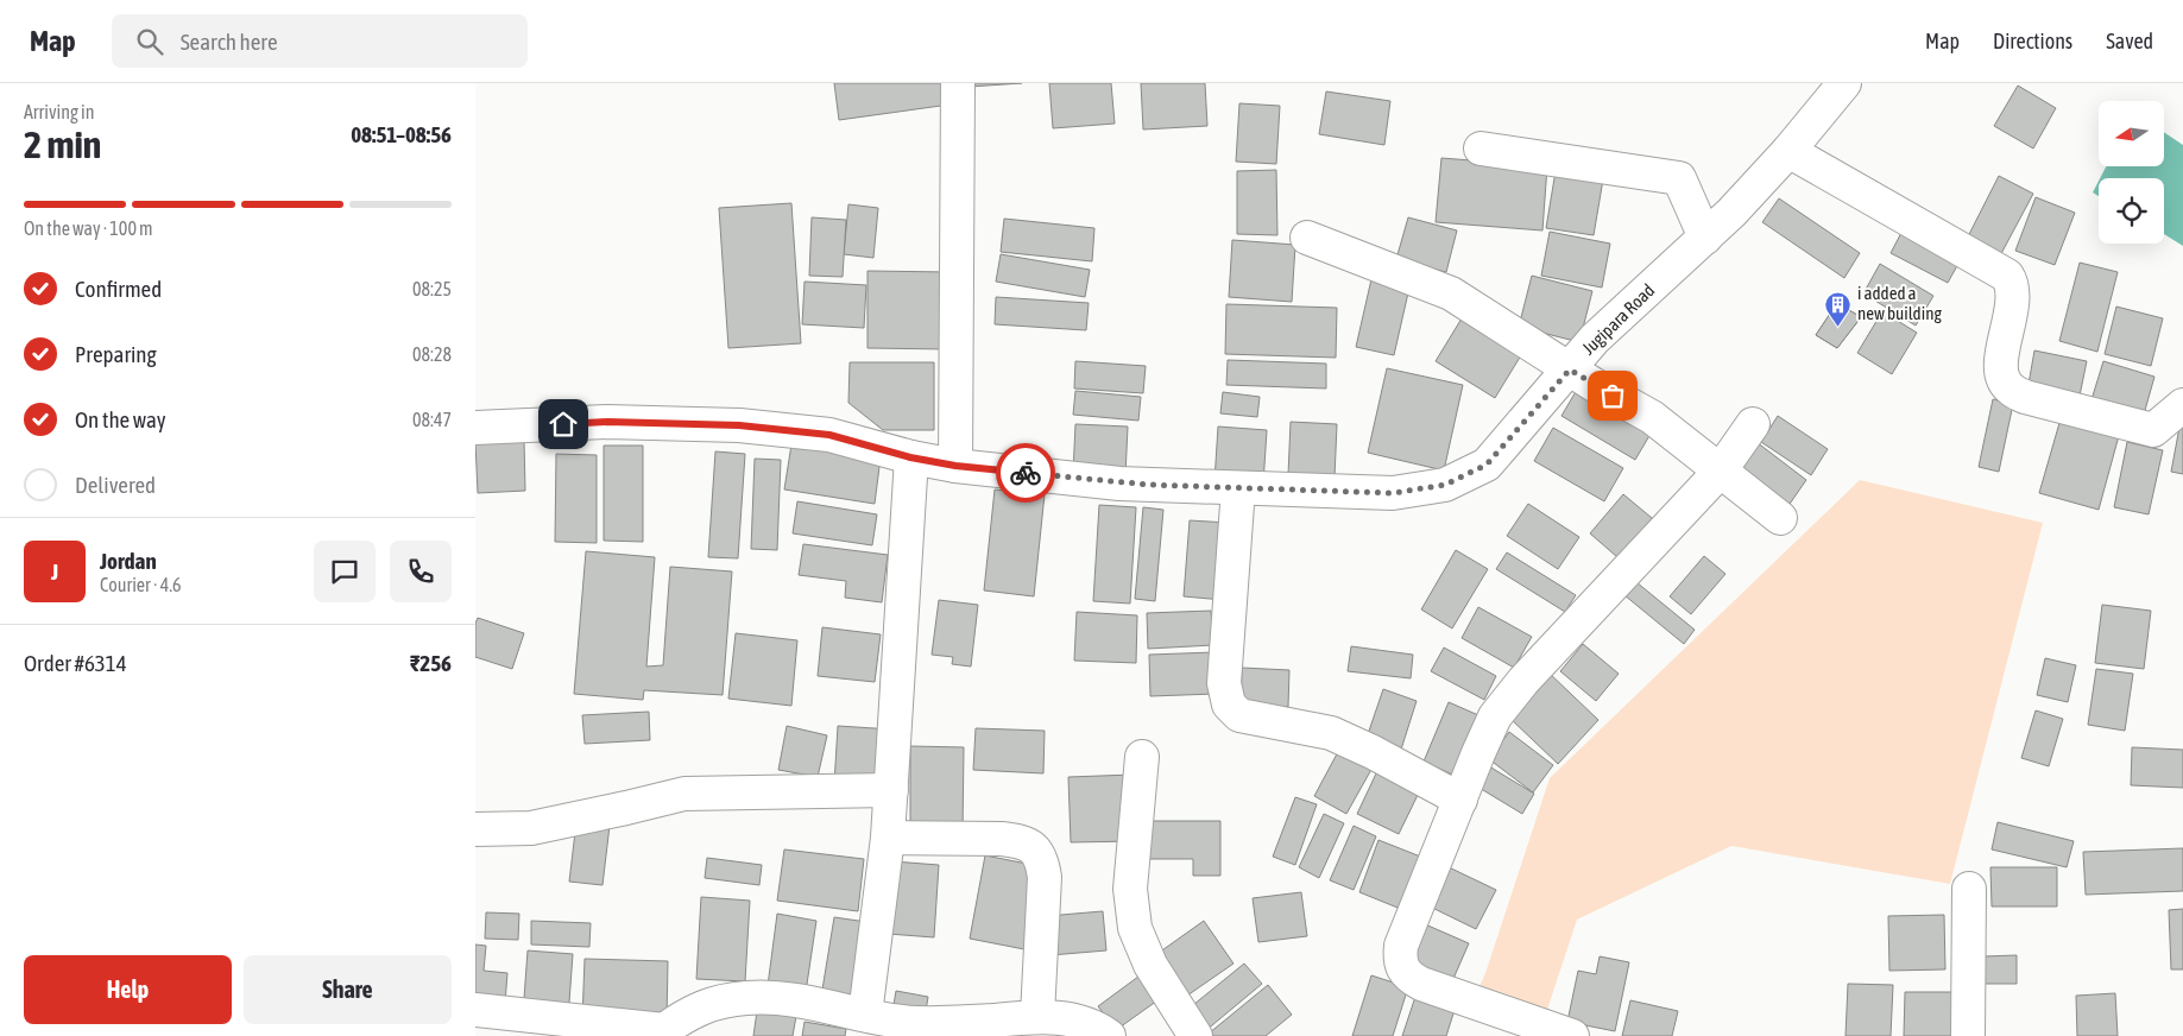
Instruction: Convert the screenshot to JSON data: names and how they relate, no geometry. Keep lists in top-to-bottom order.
{
  "streets": {
    "street": ["Jugipara Road"]
  },
  "places": {
    "building": ["i added a new building"]
  },
  "north": "left",
  "page": {
    "header": "Map",
    "search": "Search here",
    "nav": ["Map", "Directions", "Saved"],
    "heading": ["2 min", "Arriving in", "08:51–08:56"],
    "panel": [
      "Jordan",
      "Courier · 4.6",
      "Order #6314",
      "₹256"
    ],
    "bar": "On the way · 100 m",
    "list": [
      ["Confirmed", "08:25"],
      ["Preparing", "08:28"],
      ["On the way", "08:47"],
      "Delivered"
    ],
    "round": "J",
    "buttons": ["Help", "Share"]
  }
}
